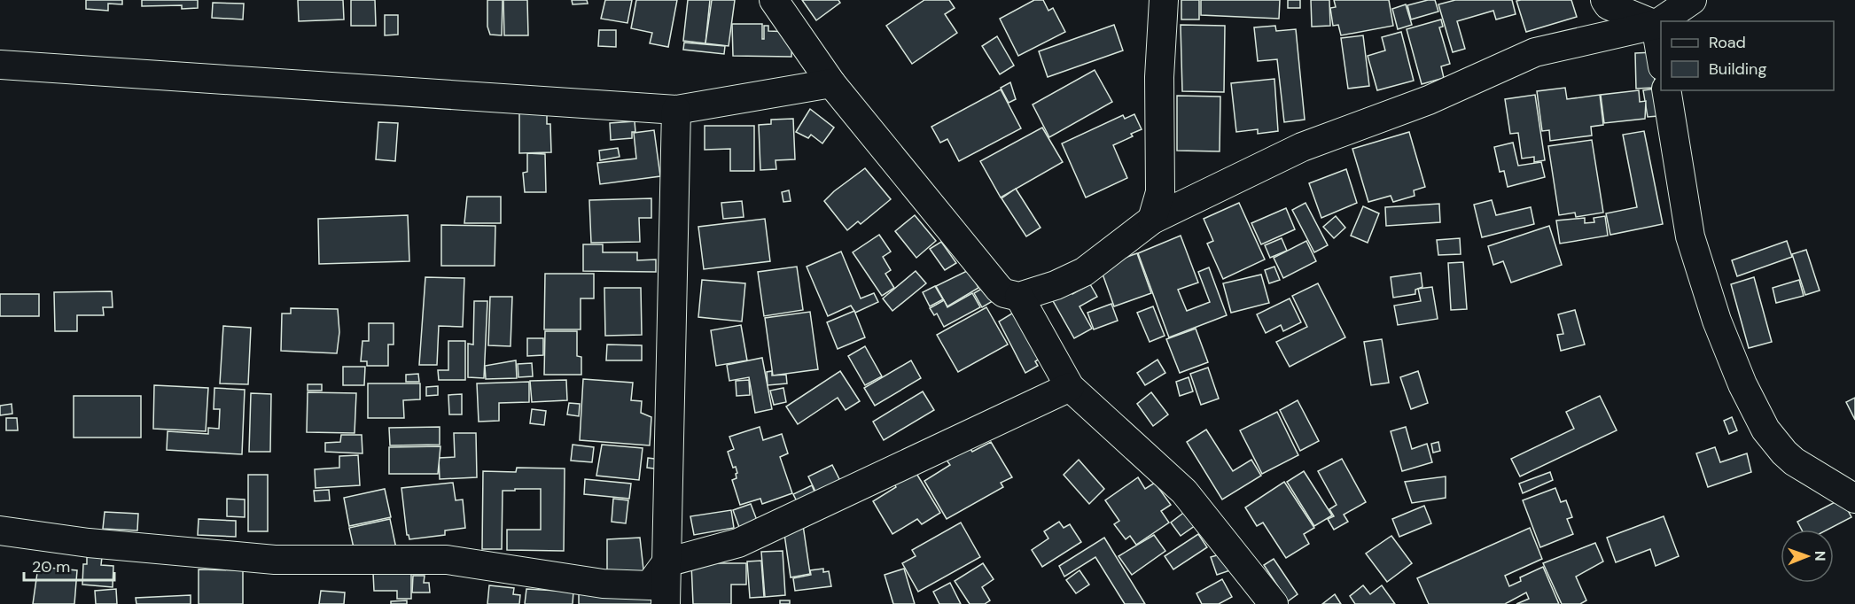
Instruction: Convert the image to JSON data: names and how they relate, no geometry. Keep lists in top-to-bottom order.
{
  "legend": ["Road", "Building"],
  "scale_bar": "20 m",
  "north": "right"
}
